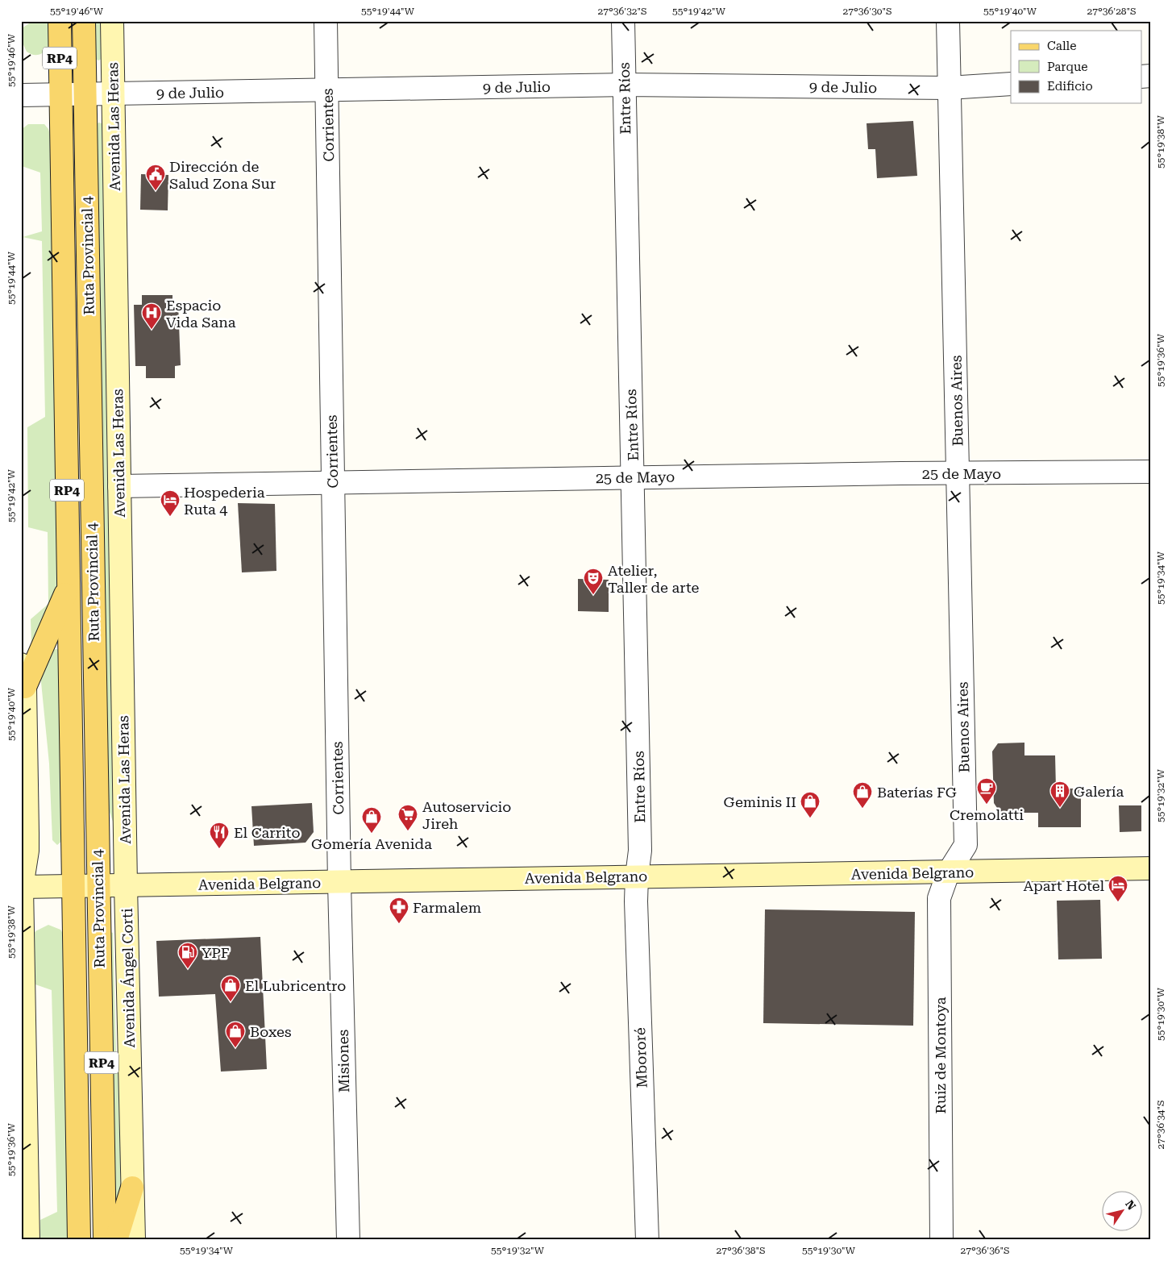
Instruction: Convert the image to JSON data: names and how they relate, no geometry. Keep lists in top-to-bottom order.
{
  "streets": {
    "main road": [
      "RP4",
      "Avenida Las Heras",
      "Ruta Provincial 4",
      "Avenida Belgrano",
      "Avenida Ángel Corti"
    ],
    "street": [
      "9 de Julio",
      "Entre Ríos",
      "Corrientes",
      "Buenos Aires",
      "25 de Mayo",
      "Ruiz de Montoya",
      "Mbororé",
      "Misiones"
    ]
  },
  "crossings": [
    ["9 de Julio", "Entre Ríos"],
    ["9 de Julio", "Corrientes"],
    ["9 de Julio", "Avenida Las Heras"],
    ["9 de Julio", "Ruta Provincial 4"],
    ["9 de Julio", "Buenos Aires"],
    ["Entre Ríos", "25 de Mayo"],
    ["Entre Ríos", "Avenida Belgrano"],
    ["Entre Ríos", "Mbororé"],
    ["Corrientes", "25 de Mayo"],
    ["Corrientes", "Avenida Belgrano"],
    ["Corrientes", "Misiones"],
    ["Avenida Las Heras", "25 de Mayo"],
    ["Avenida Las Heras", "Avenida Belgrano"],
    ["Avenida Las Heras", "Avenida Ángel Corti"],
    ["Ruta Provincial 4", "Avenida Belgrano"],
    ["Buenos Aires", "25 de Mayo"],
    ["Buenos Aires", "Avenida Belgrano"],
    ["Buenos Aires", "Ruiz de Montoya"],
    ["Avenida Belgrano", "Avenida Ángel Corti"],
    ["Avenida Belgrano", "Ruiz de Montoya"],
    ["Avenida Belgrano", "Mbororé"],
    ["Avenida Belgrano", "Misiones"]
  ],
  "places": {
    "public building": ["Dirección de Salud Zona Sur"],
    "hospital": ["Espacio Vida Sana"],
    "hotel": ["Hospederia Ruta 4", "Apart Hotel"],
    "theatre": ["Atelier, Taller de arte"],
    "cafe": ["Cremolatti"],
    "building": ["Galería"],
    "shop": [
      "Baterías FG",
      "Geminis II",
      "Gomería Avenida",
      "El Lubricentro",
      "Boxes"
    ],
    "supermarket": ["Autoservicio Jireh"],
    "restaurant": ["El Carrito"],
    "pharmacy": ["Farmalem"],
    "fuel station": ["YPF"]
  },
  "legend": ["Calle", "Parque", "Edificio"],
  "north": "top right",
  "coordinates": [
    "55°19'46\"W",
    "55°19'44\"W",
    "27°36'32\"S",
    "55°19'42\"W",
    "27°36'30\"S",
    "55°19'40\"W",
    "27°36'28\"S",
    "55°19'38\"W",
    "55°19'36\"W",
    "55°19'34\"W",
    "55°19'32\"W",
    "55°19'30\"W",
    "27°36'34\"S",
    "27°36'38\"S",
    "27°36'36\"S"
  ]
}
